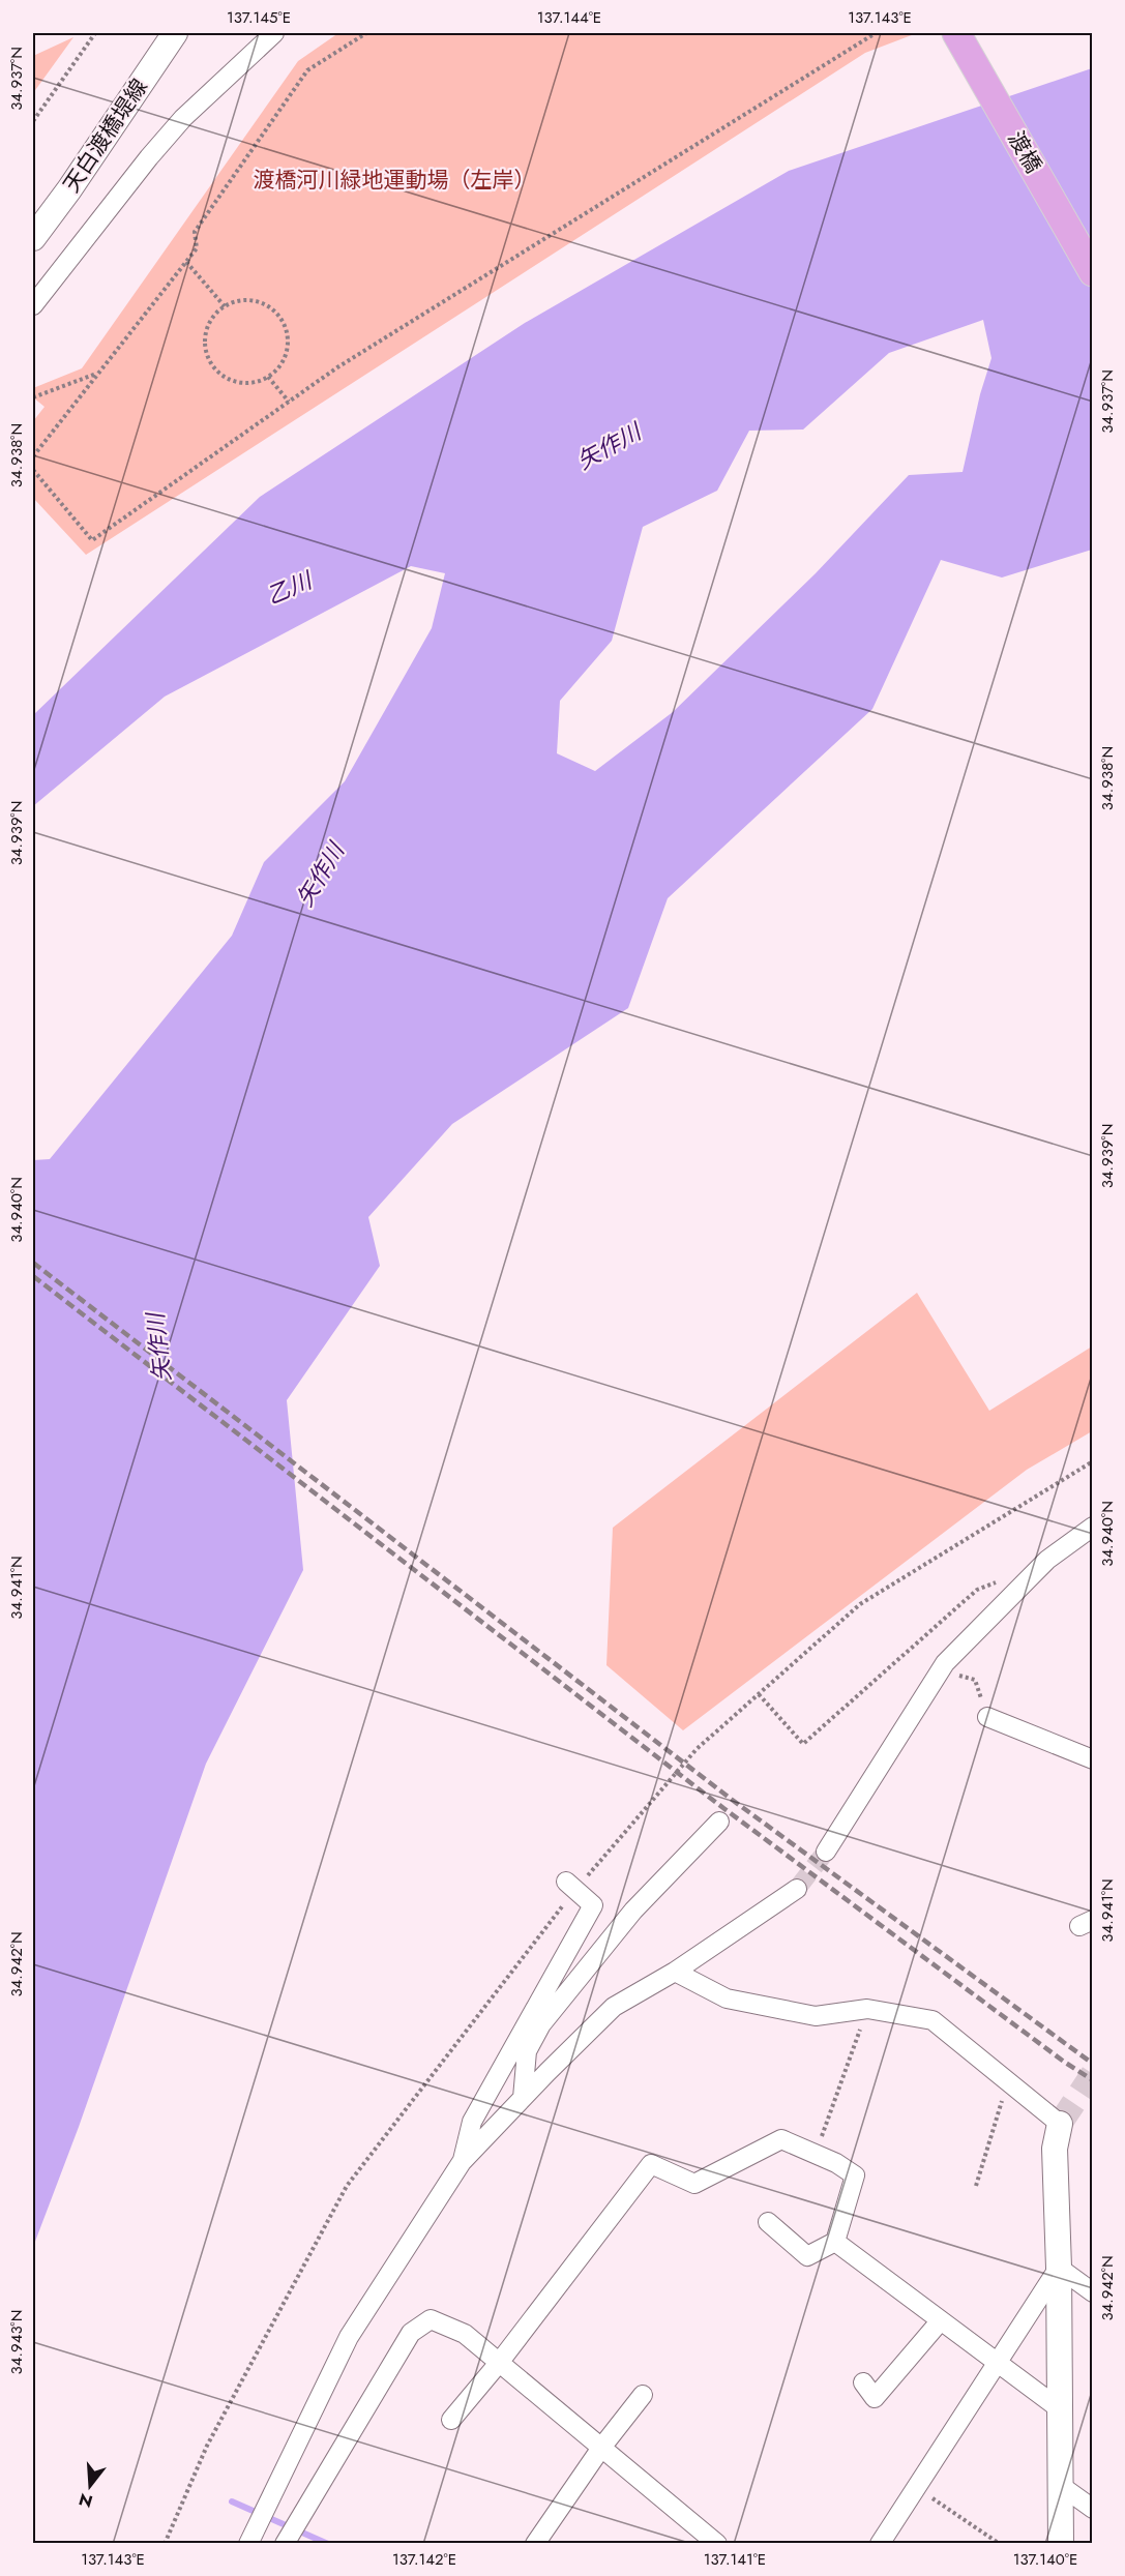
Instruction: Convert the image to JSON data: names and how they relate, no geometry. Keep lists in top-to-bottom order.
{
  "streets": {
    "main road": ["渡橋"],
    "street": ["天白渡橋堤線"]
  },
  "water": ["矢作川", "乙川"],
  "parks": ["渡橋河川緑地運動場（左岸）"],
  "north": "bottom",
  "coordinates": [
    "137.145°E",
    "137.144°E",
    "137.143°E",
    "34.937°N",
    "34.938°N",
    "34.939°N",
    "34.940°N",
    "34.941°N",
    "34.942°N",
    "34.943°N",
    "137.142°E",
    "137.141°E",
    "137.140°E"
  ]
}
